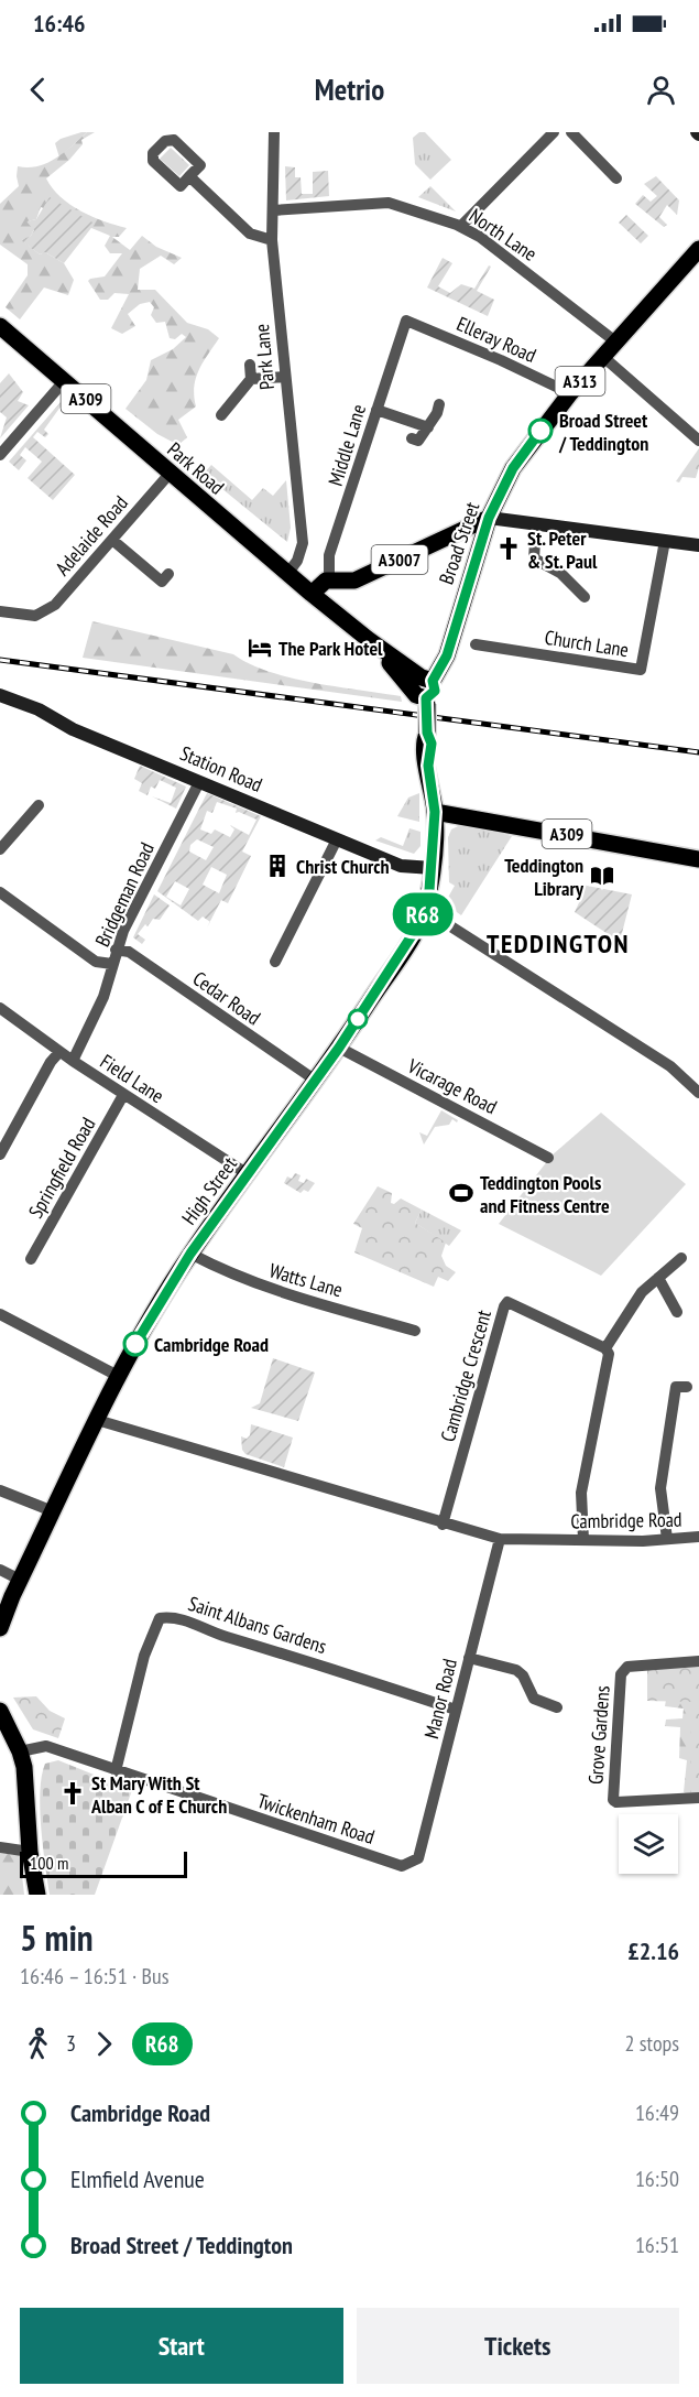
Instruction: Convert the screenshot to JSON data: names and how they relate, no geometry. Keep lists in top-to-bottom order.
{
  "streets": {
    "main road": [
      "A313",
      "A309",
      "Park Road",
      "Broad Street",
      "A3007",
      "Station Road",
      "High Street"
    ],
    "street": [
      "North Lane",
      "Elleray Road",
      "Park Lane",
      "Middle Lane",
      "Adelaide Road",
      "Church Lane",
      "Bridgeman Road",
      "Cedar Road",
      "Field Lane",
      "Vicarage Road",
      "Springfield Road",
      "Watts Lane",
      "Cambridge Crescent",
      "Cambridge Road",
      "Saint Albans Gardens",
      "Manor Road",
      "Grove Gardens",
      "Twickenham Road"
    ]
  },
  "crossings": [
    ["North Lane", "Park Lane"],
    ["North Lane", "Broad Street"],
    ["Elleray Road", "Middle Lane"],
    ["Elleray Road", "Broad Street"],
    ["Park Lane", "Park Road"],
    ["A309", "High Street"],
    ["Middle Lane", "A3007"],
    ["Park Road", "Adelaide Road"],
    ["Park Road", "Broad Street"],
    ["Park Road", "High Street"],
    ["Broad Street", "A3007"],
    ["Broad Street", "High Street"],
    ["Station Road", "Bridgeman Road"],
    ["Station Road", "High Street"],
    ["Bridgeman Road", "Cedar Road"],
    ["Bridgeman Road", "Field Lane"],
    ["Cedar Road", "High Street"],
    ["Field Lane", "Springfield Road"],
    ["Field Lane", "High Street"],
    ["Vicarage Road", "High Street"],
    ["High Street", "Watts Lane"],
    ["High Street", "Cambridge Road"],
    ["Cambridge Crescent", "Cambridge Road"],
    ["Cambridge Road", "Manor Road"],
    ["Saint Albans Gardens", "Manor Road"],
    ["Saint Albans Gardens", "Twickenham Road"],
    ["Manor Road", "Twickenham Road"]
  ],
  "districts": ["TEDDINGTON"],
  "places": {
    "other": ["Broad Street / Teddington", "Cambridge Road"],
    "church": ["St. Peter & St. Paul", "St Mary With St Alban C of E Church"],
    "hotel": ["The Park Hotel"],
    "building": ["Christ Church"],
    "library": ["Teddington Library"],
    "sports": ["Teddington Pools and Fitness Centre"]
  },
  "lines": ["bus line R68"],
  "scale_bar": "100 m",
  "page": {
    "status": "16:46",
    "header": "Metrio",
    "on_map": "R68",
    "scale": "100 m",
    "heading": ["5 min", "16:46 – 16:51 · Bus", "£2.16"],
    "legs": ["3", "R68", "2 stops"],
    "list": [
      {
        "name": "Cambridge Road",
        "value": "16:49"
      },
      {
        "name": "Elmfield Avenue",
        "value": "16:50"
      },
      {
        "name": "Broad Street / Teddington",
        "value": "16:51"
      }
    ],
    "buttons": ["Start", "Tickets"]
  }
}
